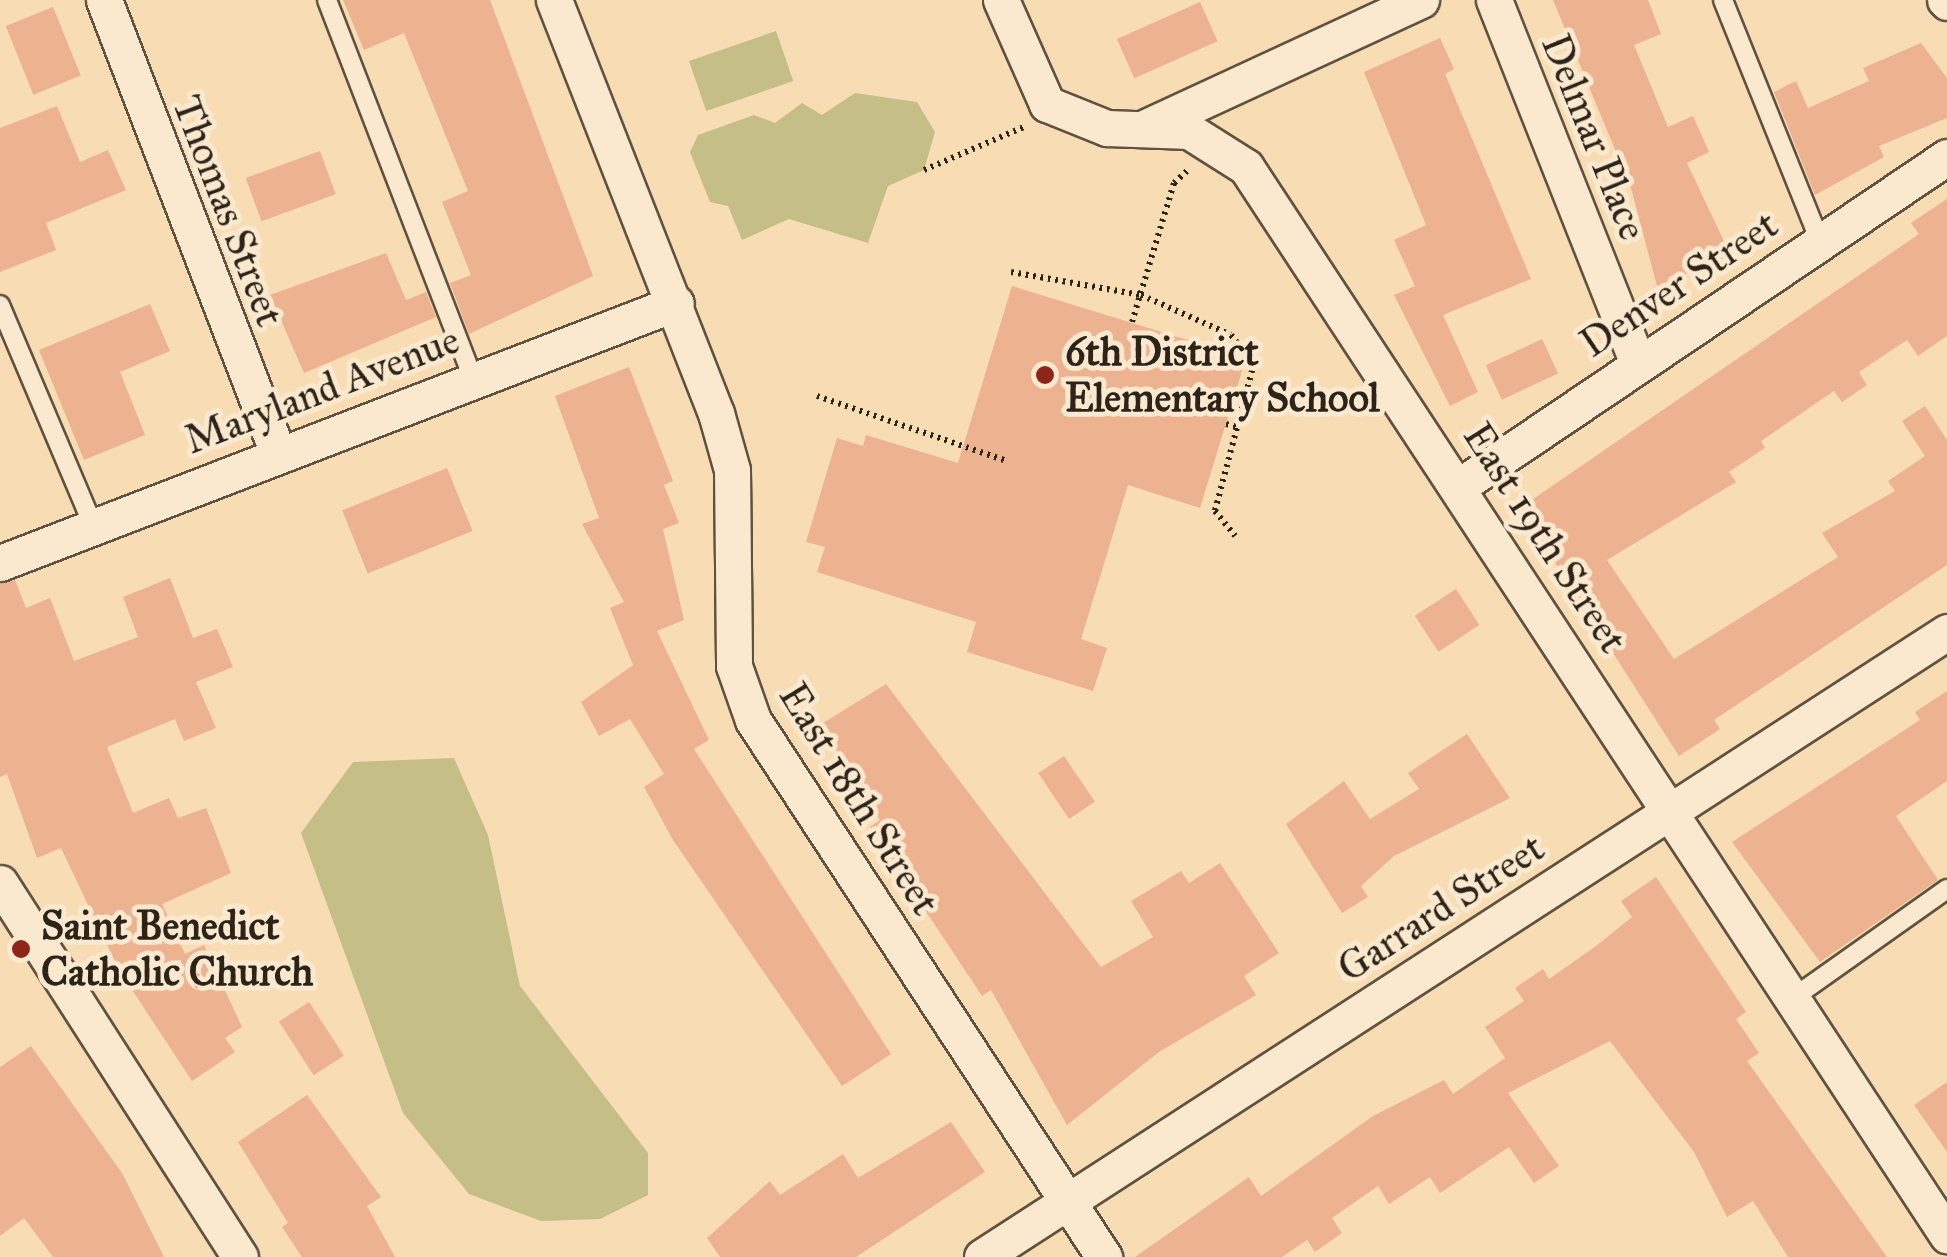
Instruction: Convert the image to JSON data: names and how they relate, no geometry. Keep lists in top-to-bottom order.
{
  "streets": {
    "street": [
      "Delmar Place",
      "Thomas Street",
      "Denver Street",
      "Maryland Avenue",
      "East 19th Street",
      "East 18th Street",
      "Garrard Street"
    ]
  },
  "crossings": [
    ["Delmar Place", "Denver Street"],
    ["Thomas Street", "Maryland Avenue"],
    ["Denver Street", "East 19th Street"],
    ["Maryland Avenue", "East 18th Street"],
    ["East 19th Street", "Garrard Street"],
    ["East 18th Street", "Garrard Street"]
  ],
  "places": ["6th District Elementary School", "Saint Benedict Catholic Church"]
}
